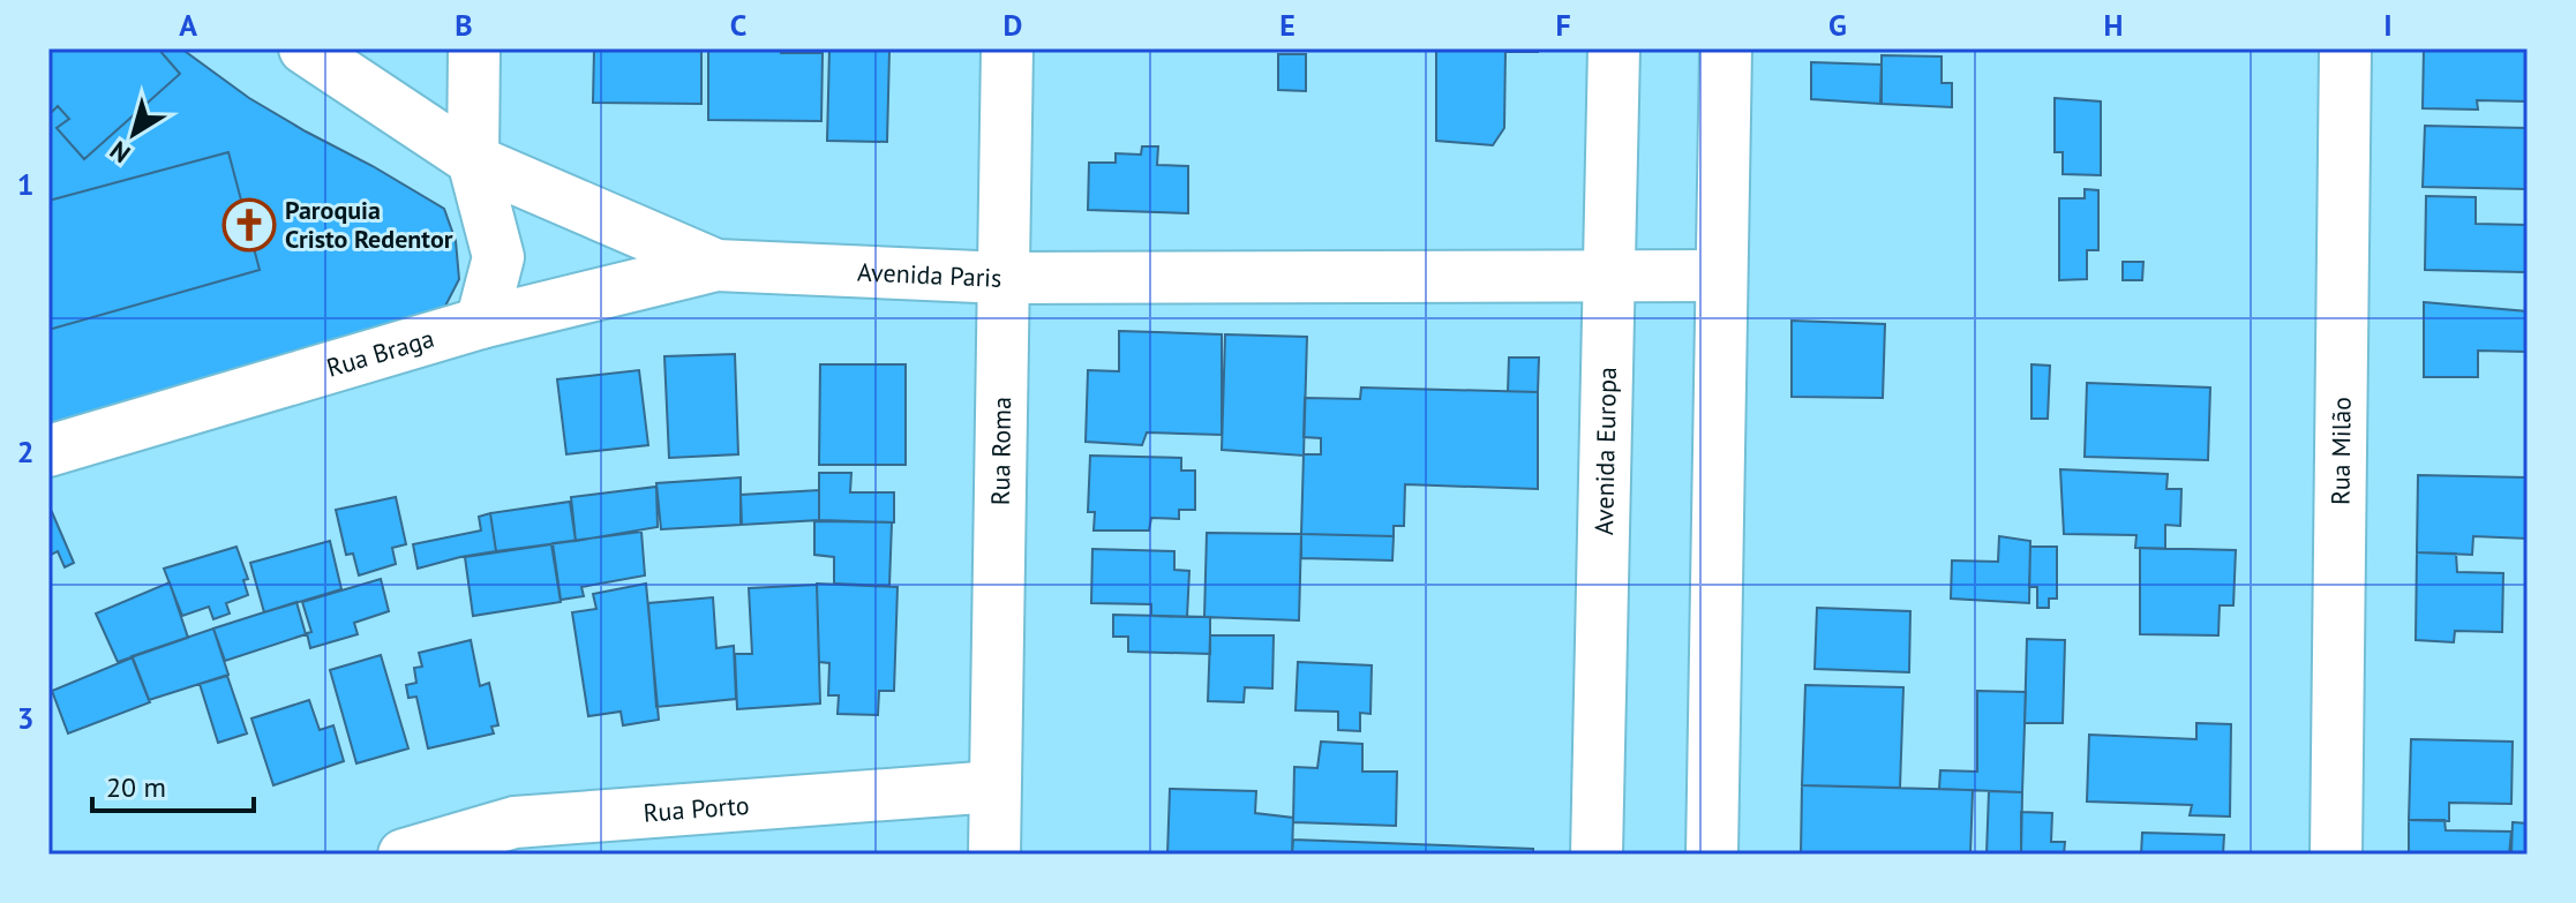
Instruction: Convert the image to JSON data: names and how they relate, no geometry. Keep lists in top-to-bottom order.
{
  "streets": {
    "street": [
      "Avenida Paris",
      "Rua Braga",
      "Rua Roma",
      "Avenida Europa",
      "Rua Milão",
      "Rua Porto"
    ]
  },
  "crossings": [
    ["Avenida Paris", "Rua Braga"],
    ["Avenida Paris", "Rua Roma"],
    ["Avenida Paris", "Avenida Europa"],
    ["Rua Roma", "Rua Porto"]
  ],
  "places": {
    "church": ["Paroquia Cristo Redentor"]
  },
  "scale_bar": "20 m",
  "north": "bottom left",
  "grid": {
    "columns": [
      "A",
      "B",
      "C",
      "D",
      "E",
      "F",
      "G",
      "H",
      "I"
    ],
    "rows": ["1", "2", "3"]
  }
}
